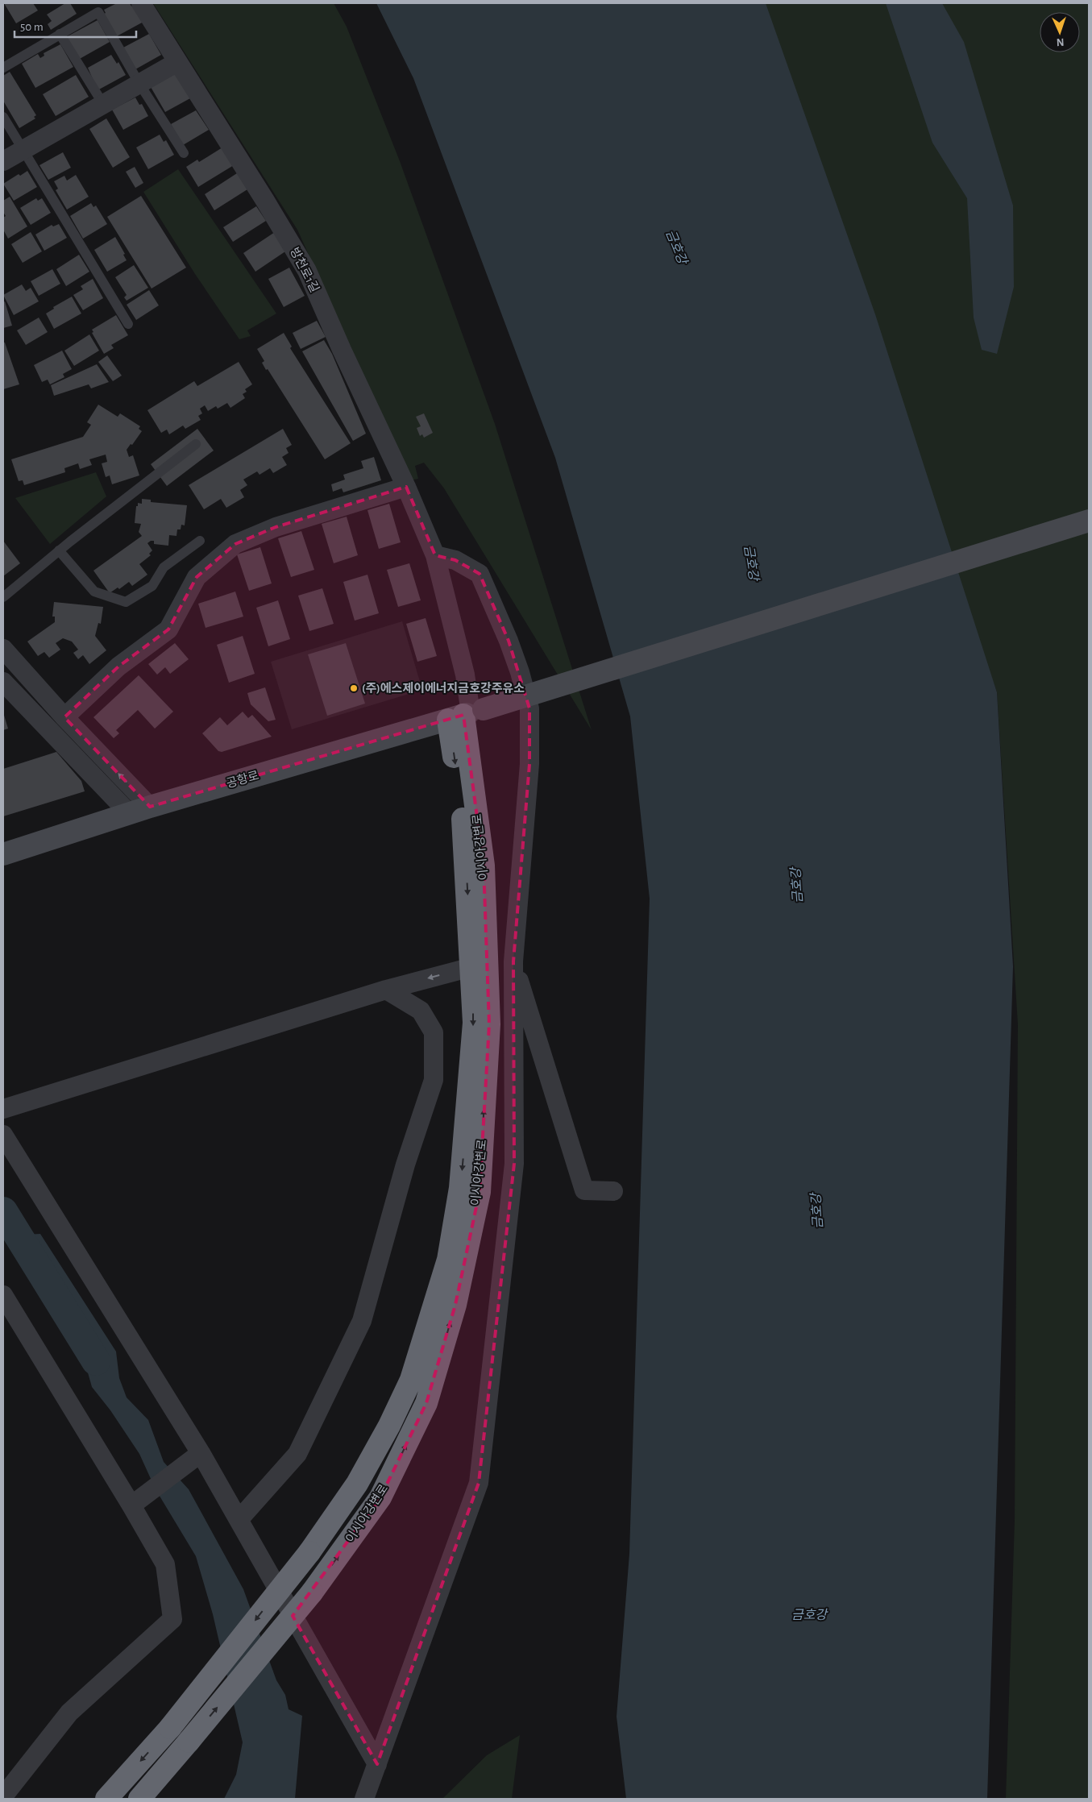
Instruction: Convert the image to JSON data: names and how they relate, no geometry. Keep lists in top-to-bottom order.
{
  "streets": {
    "highway": ["이시아강변로"],
    "main road": ["공항로"],
    "street": ["방천로1길"]
  },
  "crossings": [
    ["방천로1길", "공항로"],
    ["방천로1길", "이시아강변로"],
    ["공항로", "이시아강변로"]
  ],
  "water": ["금호강"],
  "places": ["(주)에스제이에너지금호강주유소"],
  "scale_bar": "50 m",
  "north": "bottom"
}
